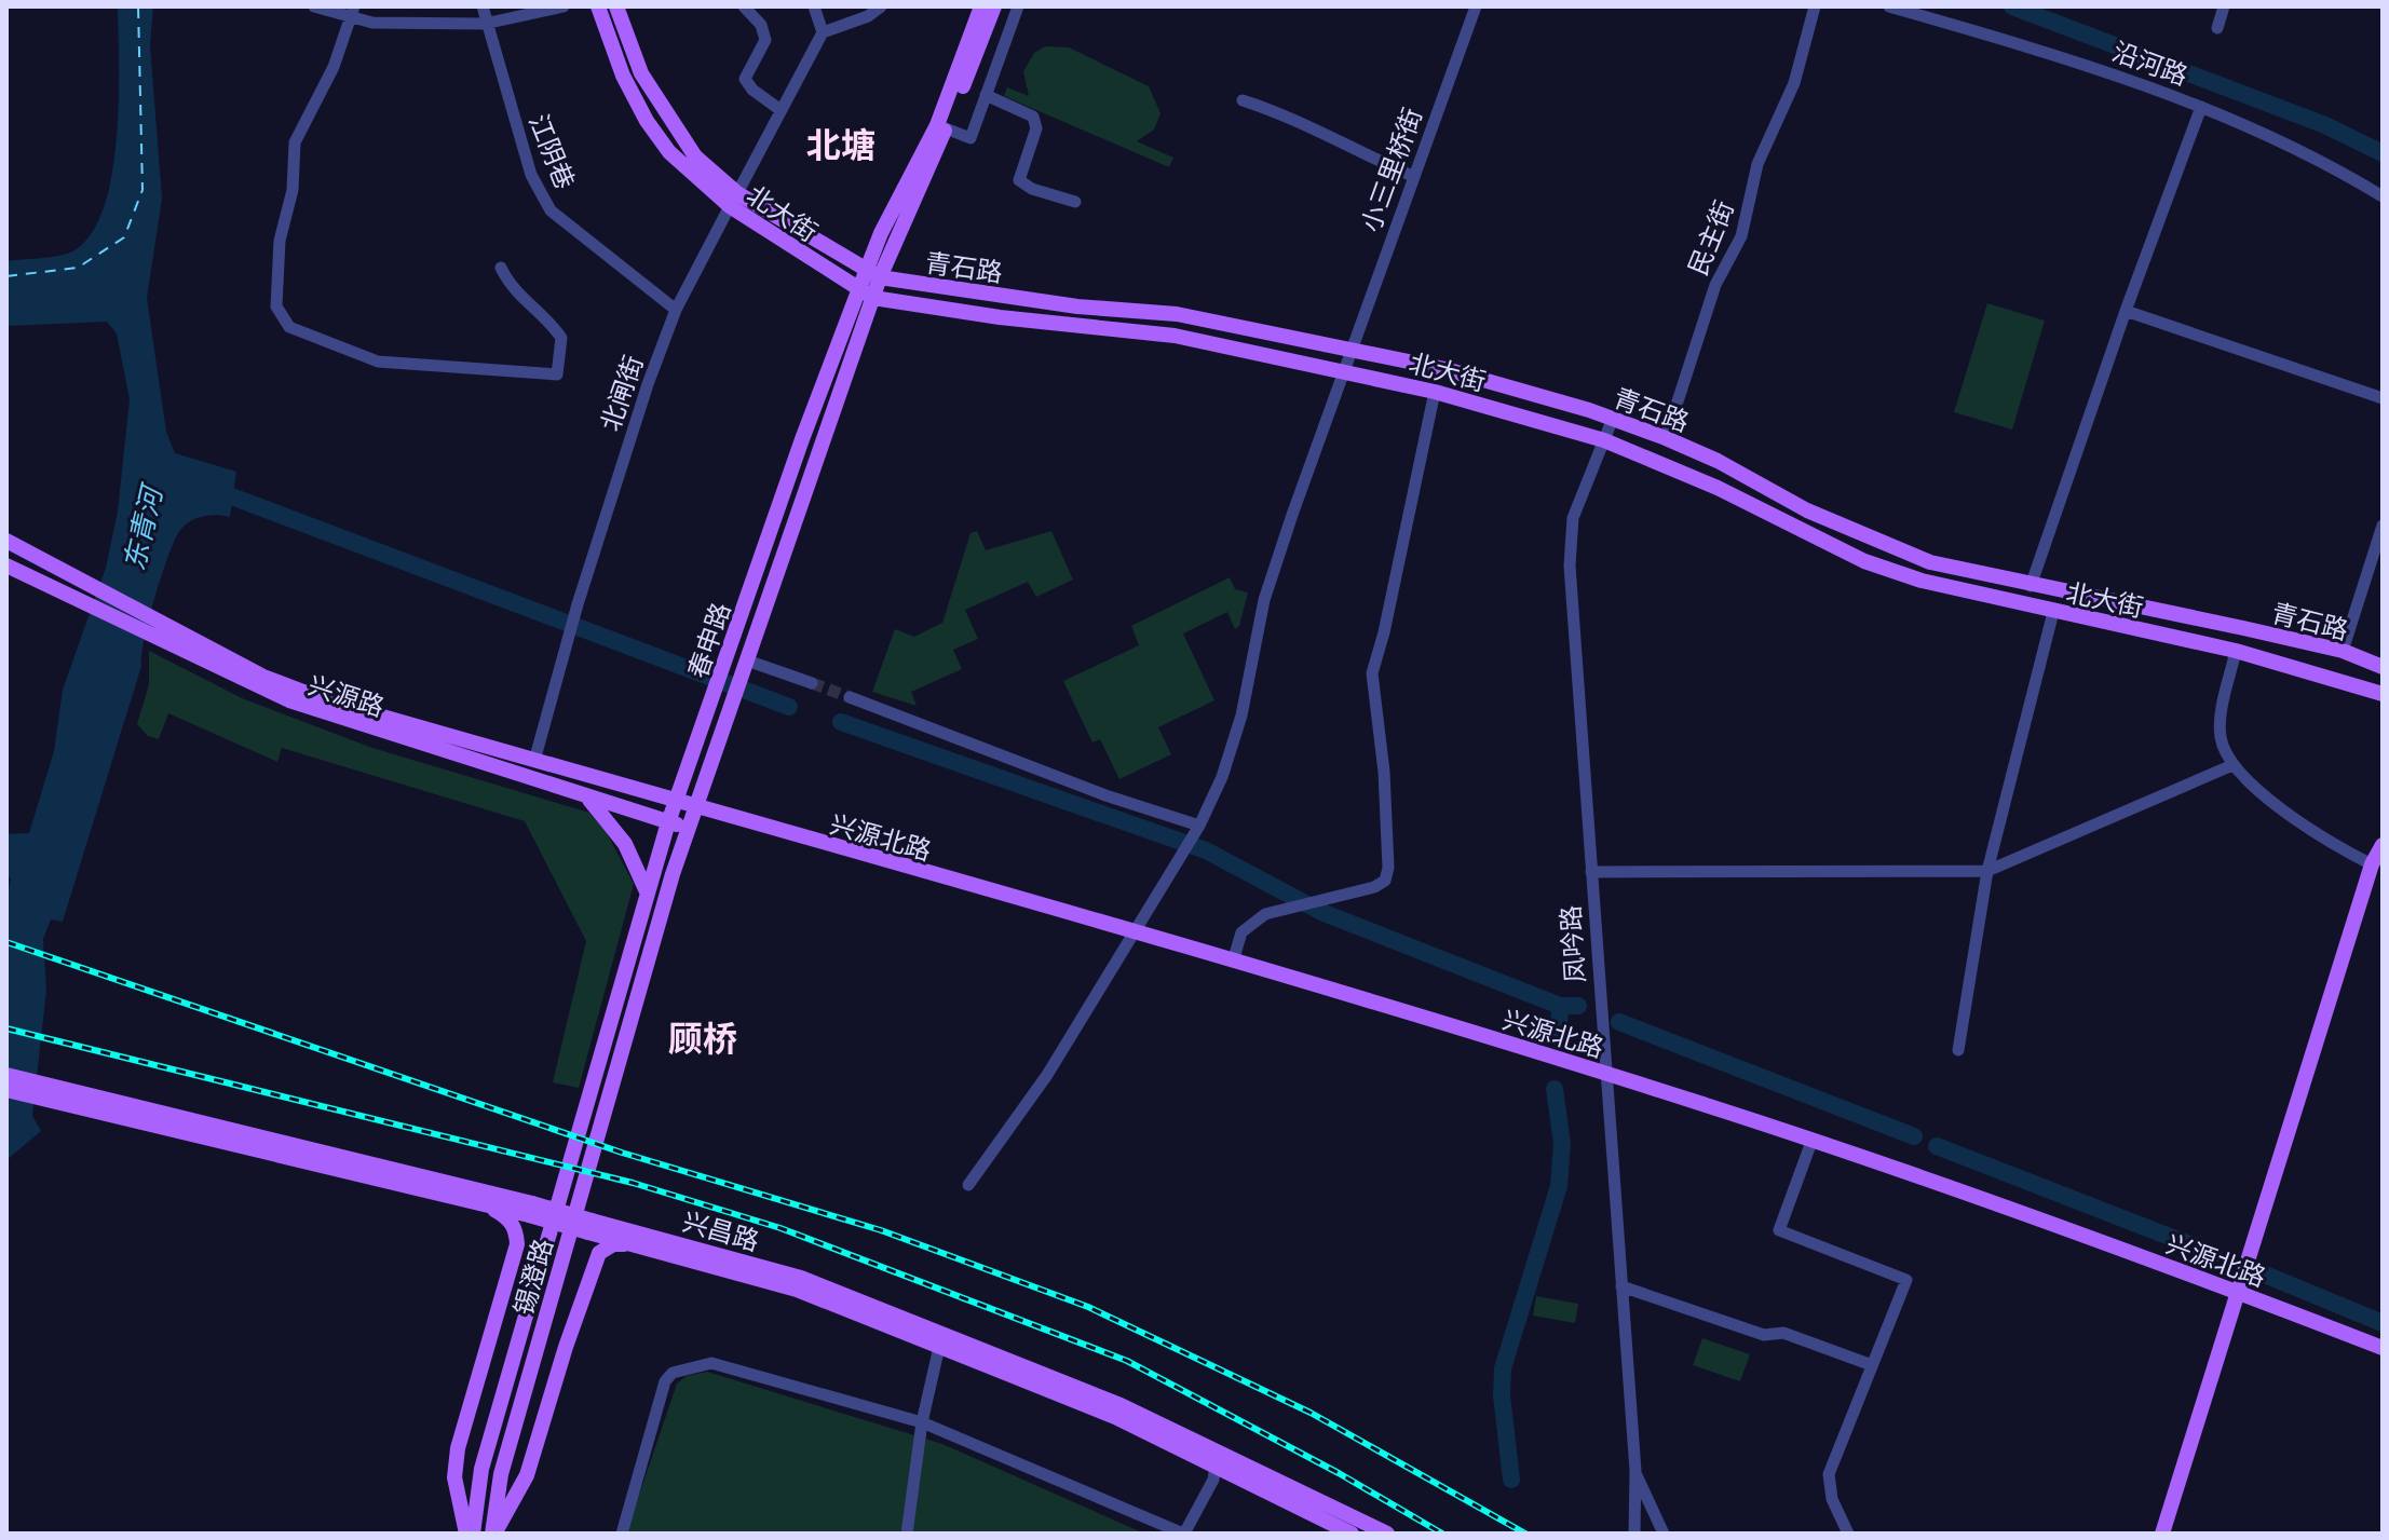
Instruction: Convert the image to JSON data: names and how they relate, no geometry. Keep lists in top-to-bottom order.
{
  "streets": {
    "main road": [
      "北大街",
      "青石路",
      "春申路",
      "兴源路",
      "兴源北路",
      "兴昌路",
      "锡澄路"
    ],
    "street": [
      "沿河路",
      "江阴巷",
      "小三里桥街",
      "民主街",
      "北闸街",
      "凤吟路"
    ]
  },
  "crossings": [
    ["江阴巷", "北闸街"],
    ["小三里桥街", "北大街"],
    ["小三里桥街", "青石路"],
    ["小三里桥街", "兴源北路"],
    ["北大街", "青石路"],
    ["北大街", "北闸街"],
    ["北大街", "春申路"],
    ["北大街", "凤吟路"],
    ["民主街", "青石路"],
    ["青石路", "春申路"],
    ["青石路", "凤吟路"],
    ["北闸街", "兴源路"],
    ["春申路", "兴源路"],
    ["春申路", "兴源北路"],
    ["春申路", "锡澄路"],
    ["兴源路", "兴源北路"],
    ["兴源北路", "凤吟路"]
  ],
  "districts": ["北塘", "顾桥"],
  "water": ["东青河"]
}
